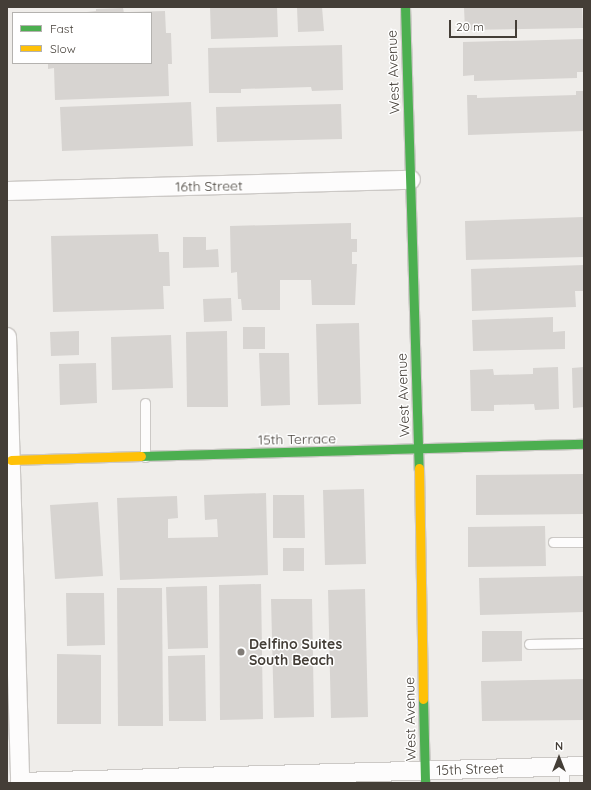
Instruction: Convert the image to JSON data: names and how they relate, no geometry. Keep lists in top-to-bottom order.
{
  "streets": {
    "street": [
      "West Avenue",
      "16th Street",
      "15th Terrace",
      "15th Street"
    ]
  },
  "crossings": [
    ["West Avenue", "16th Street"],
    ["West Avenue", "15th Terrace"],
    ["West Avenue", "15th Street"]
  ],
  "places": ["Delfino Suites South Beach"],
  "legend": ["Fast", "Slow"],
  "scale_bar": "20 m",
  "north": "top"
}
